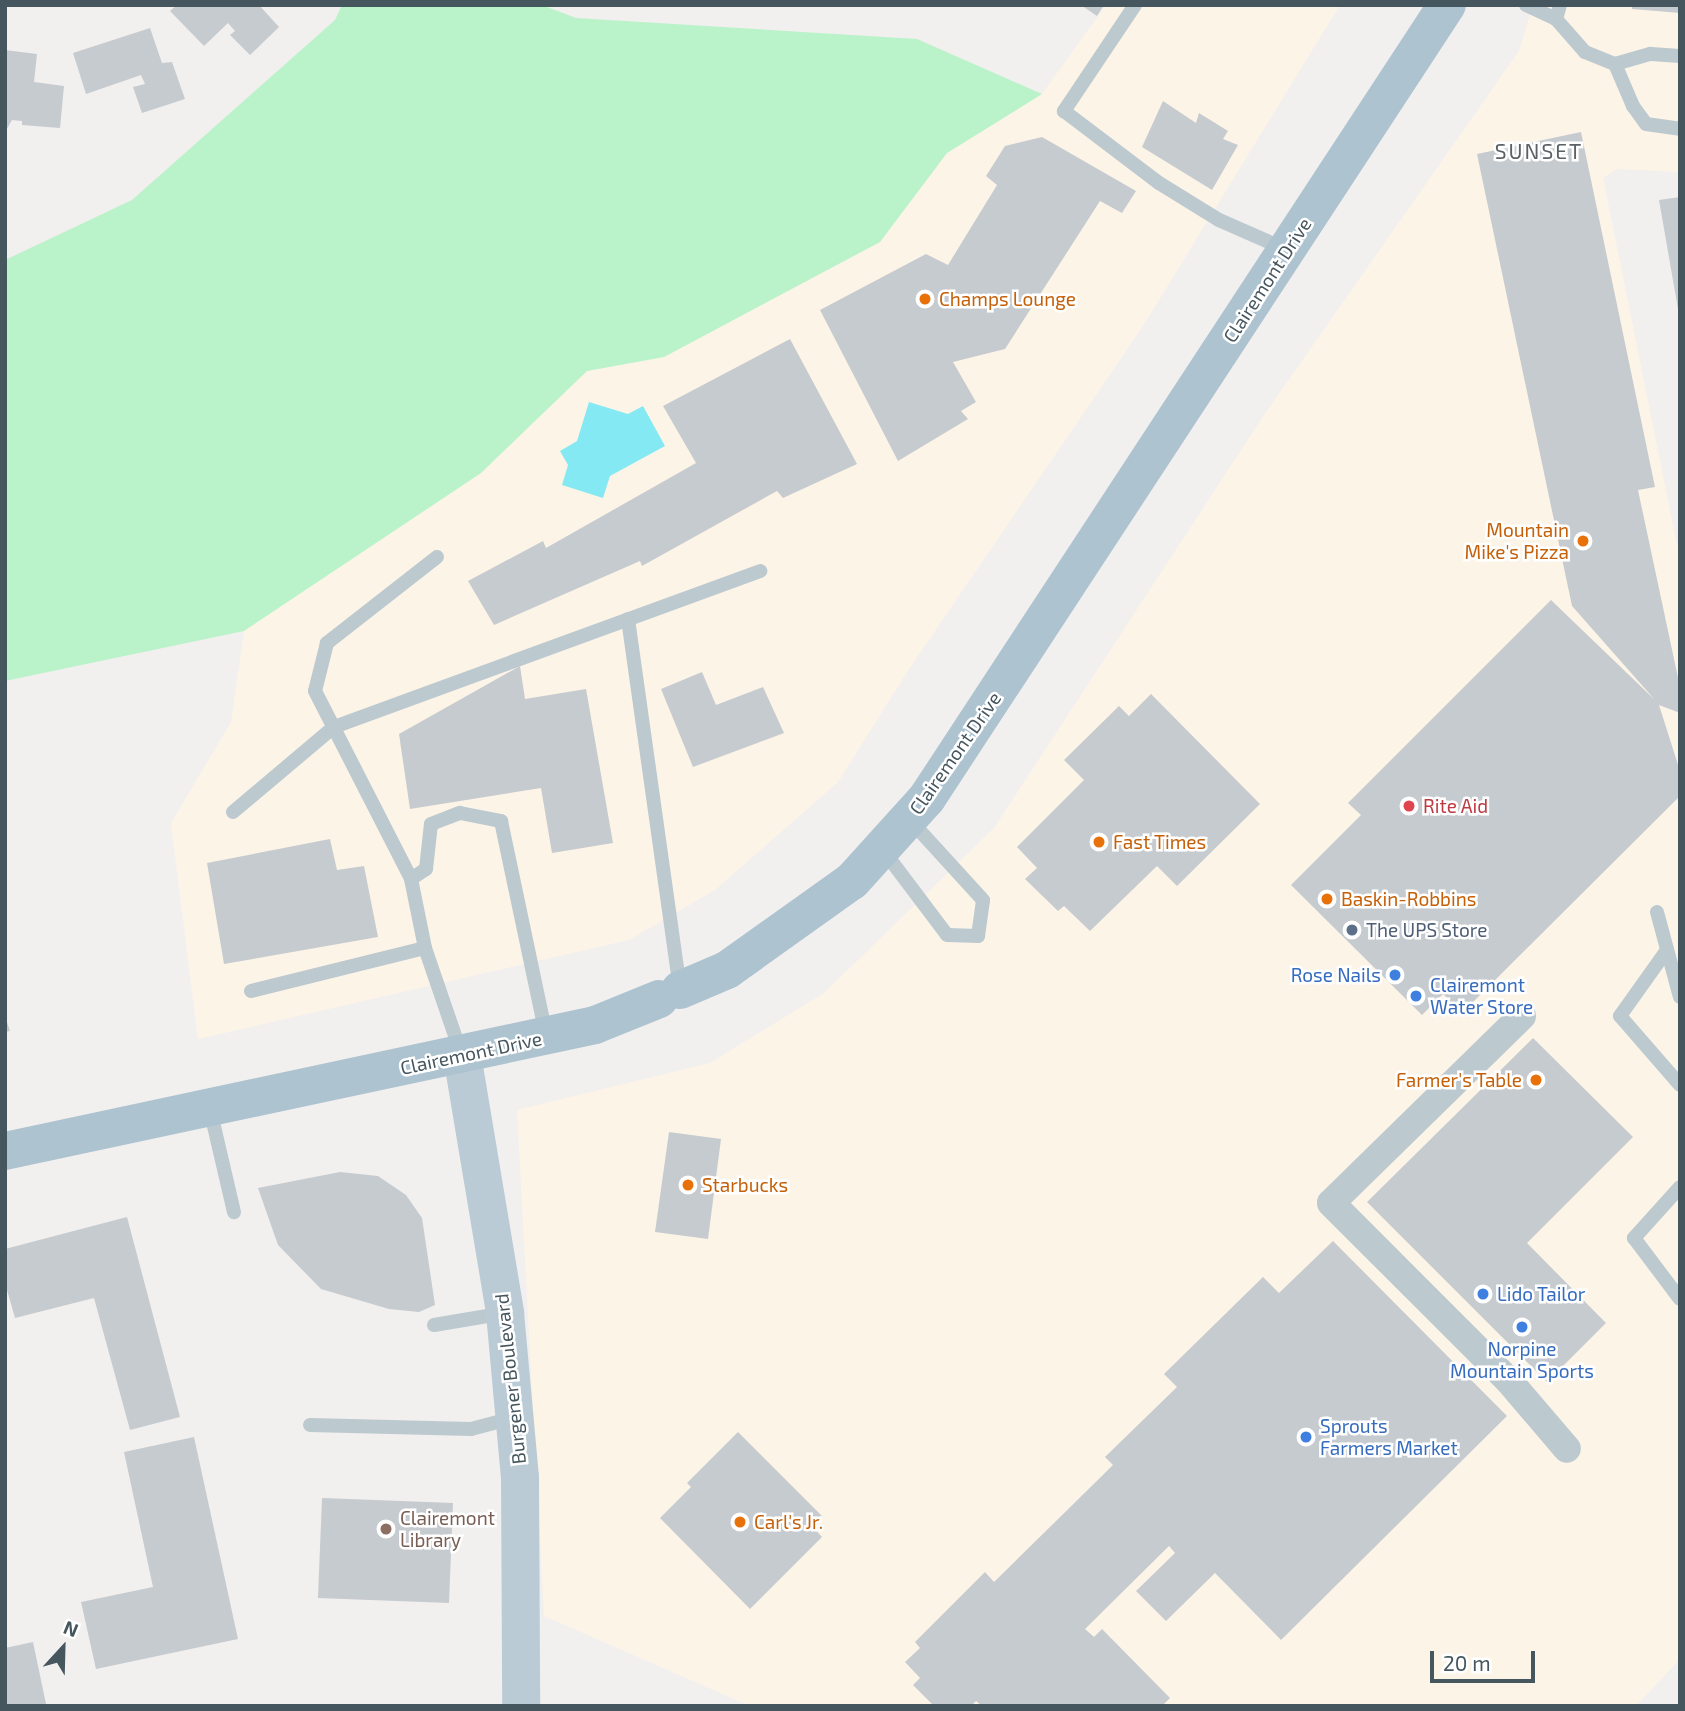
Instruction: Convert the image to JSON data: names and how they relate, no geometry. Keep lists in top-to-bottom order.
{
  "streets": {
    "main road": ["Clairemont Drive", "Burgener Boulevard"]
  },
  "crossings": [
    ["Clairemont Drive", "Burgener Boulevard"]
  ],
  "districts": ["SUNSET"],
  "places": [
    "Champs Lounge",
    "Mountain Mike's Pizza",
    "Rite Aid",
    "Fast Times",
    "Baskin-Robbins",
    "The UPS Store",
    "Rose Nails",
    "Clairemont Water Store",
    "Farmer's Table",
    "Starbucks",
    "Lido Tailor",
    "Norpine Mountain Sports",
    "Sprouts Farmers Market",
    "Carl's Jr.",
    "Clairemont Library"
  ],
  "scale_bar": "20 m",
  "north": "top"
}
